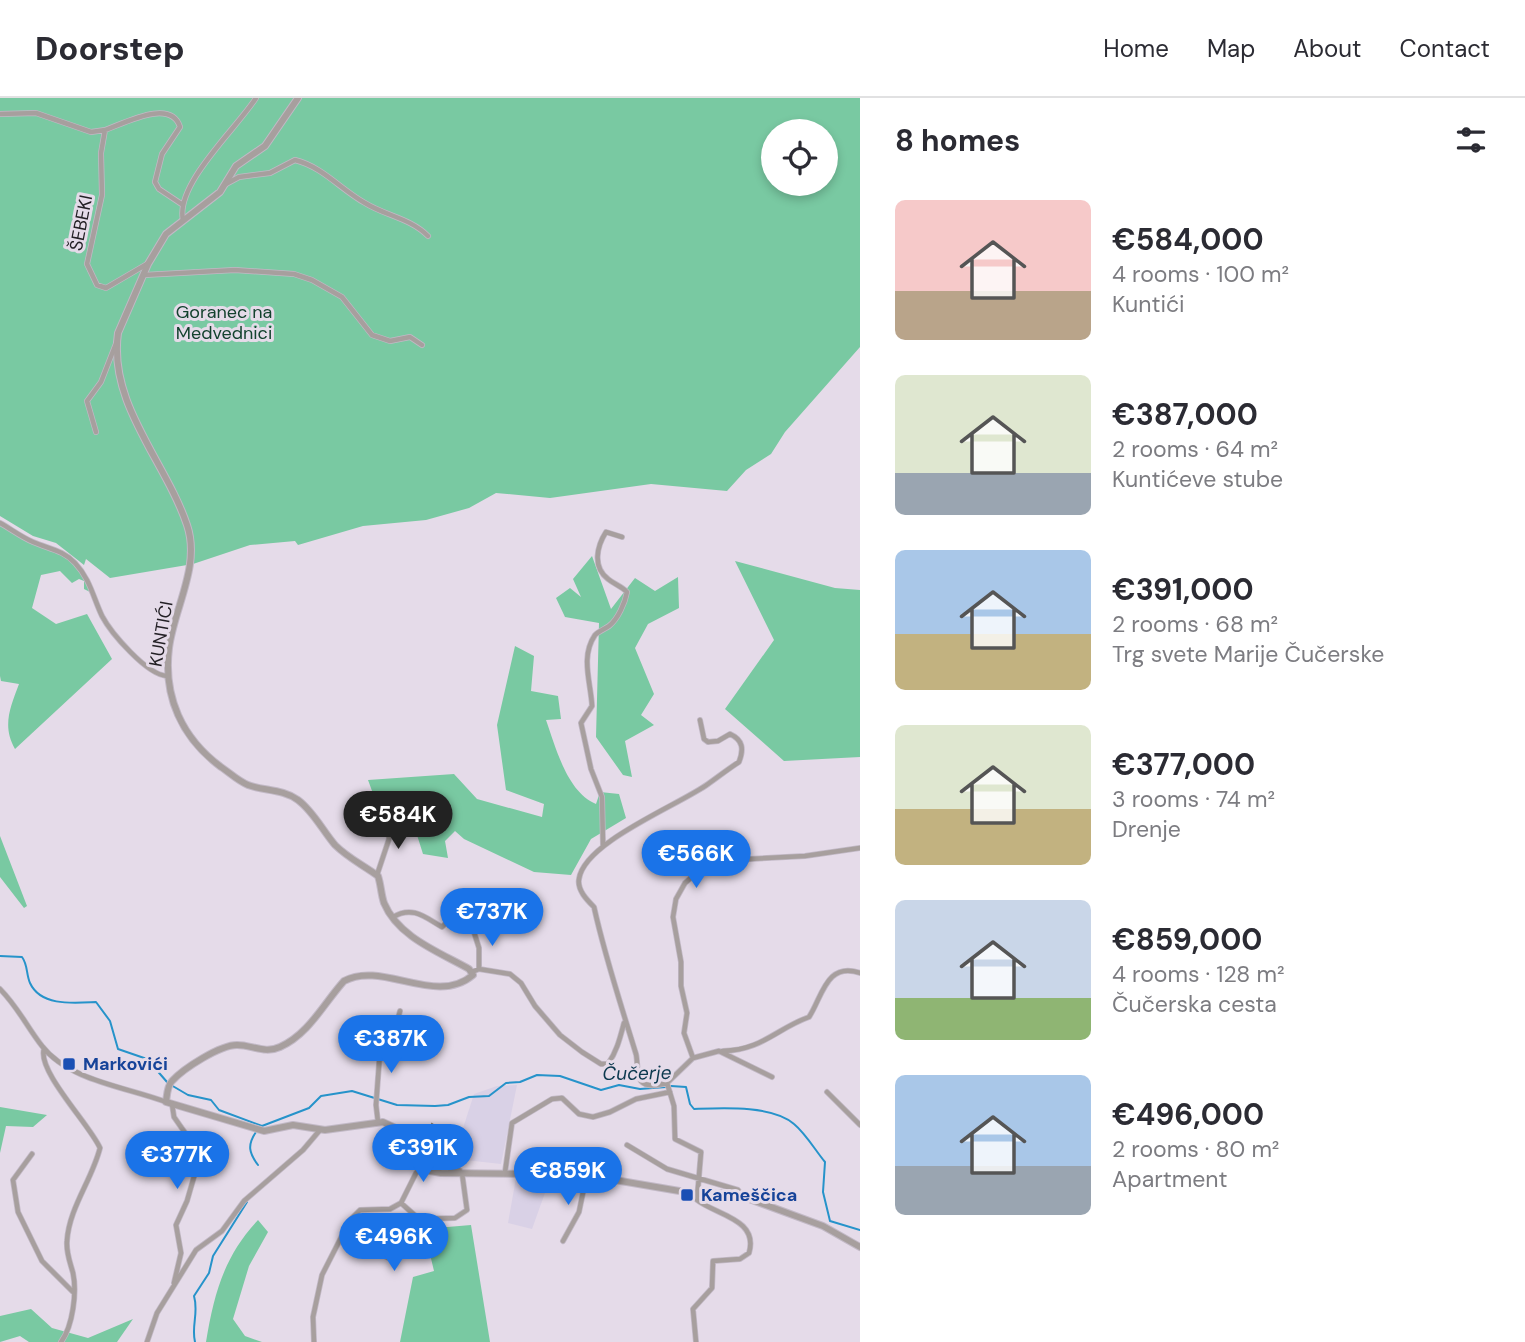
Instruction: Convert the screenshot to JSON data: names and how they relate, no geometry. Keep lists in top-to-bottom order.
{
  "streets": {
    "street": ["ŠEBEKI", "KUNTIĆI"]
  },
  "crossings": [
    ["ŠEBEKI", "KUNTIĆI"]
  ],
  "water": ["Čučerje"],
  "parks": ["Goranec na Medvednici"],
  "places": {
    "transit": ["Markovići", "Kameščica"]
  },
  "page": {
    "header": "Doorstep",
    "nav": [
      "Home",
      "Map",
      "About",
      "Contact"
    ],
    "heading": "8 homes",
    "list": [
      {
        "name": "€584,000",
        "note": "4 rooms · 100 m² · Kuntići"
      },
      {
        "name": "€387,000",
        "note": "2 rooms · 64 m² · Kuntićeve stube"
      },
      {
        "name": "€391,000",
        "note": "2 rooms · 68 m² · Trg svete Marije Čučerske"
      },
      {
        "name": "€377,000",
        "note": "3 rooms · 74 m² · Drenje"
      },
      {
        "name": "€859,000",
        "note": "4 rooms · 128 m² · Čučerska cesta"
      },
      {
        "name": "€496,000",
        "note": "2 rooms · 80 m² · Apartment"
      }
    ],
    "price": [
      "€584K",
      "€566K",
      "€737K",
      "€387K",
      "€391K",
      "€377K",
      "€859K",
      "€496K"
    ]
  }
}
